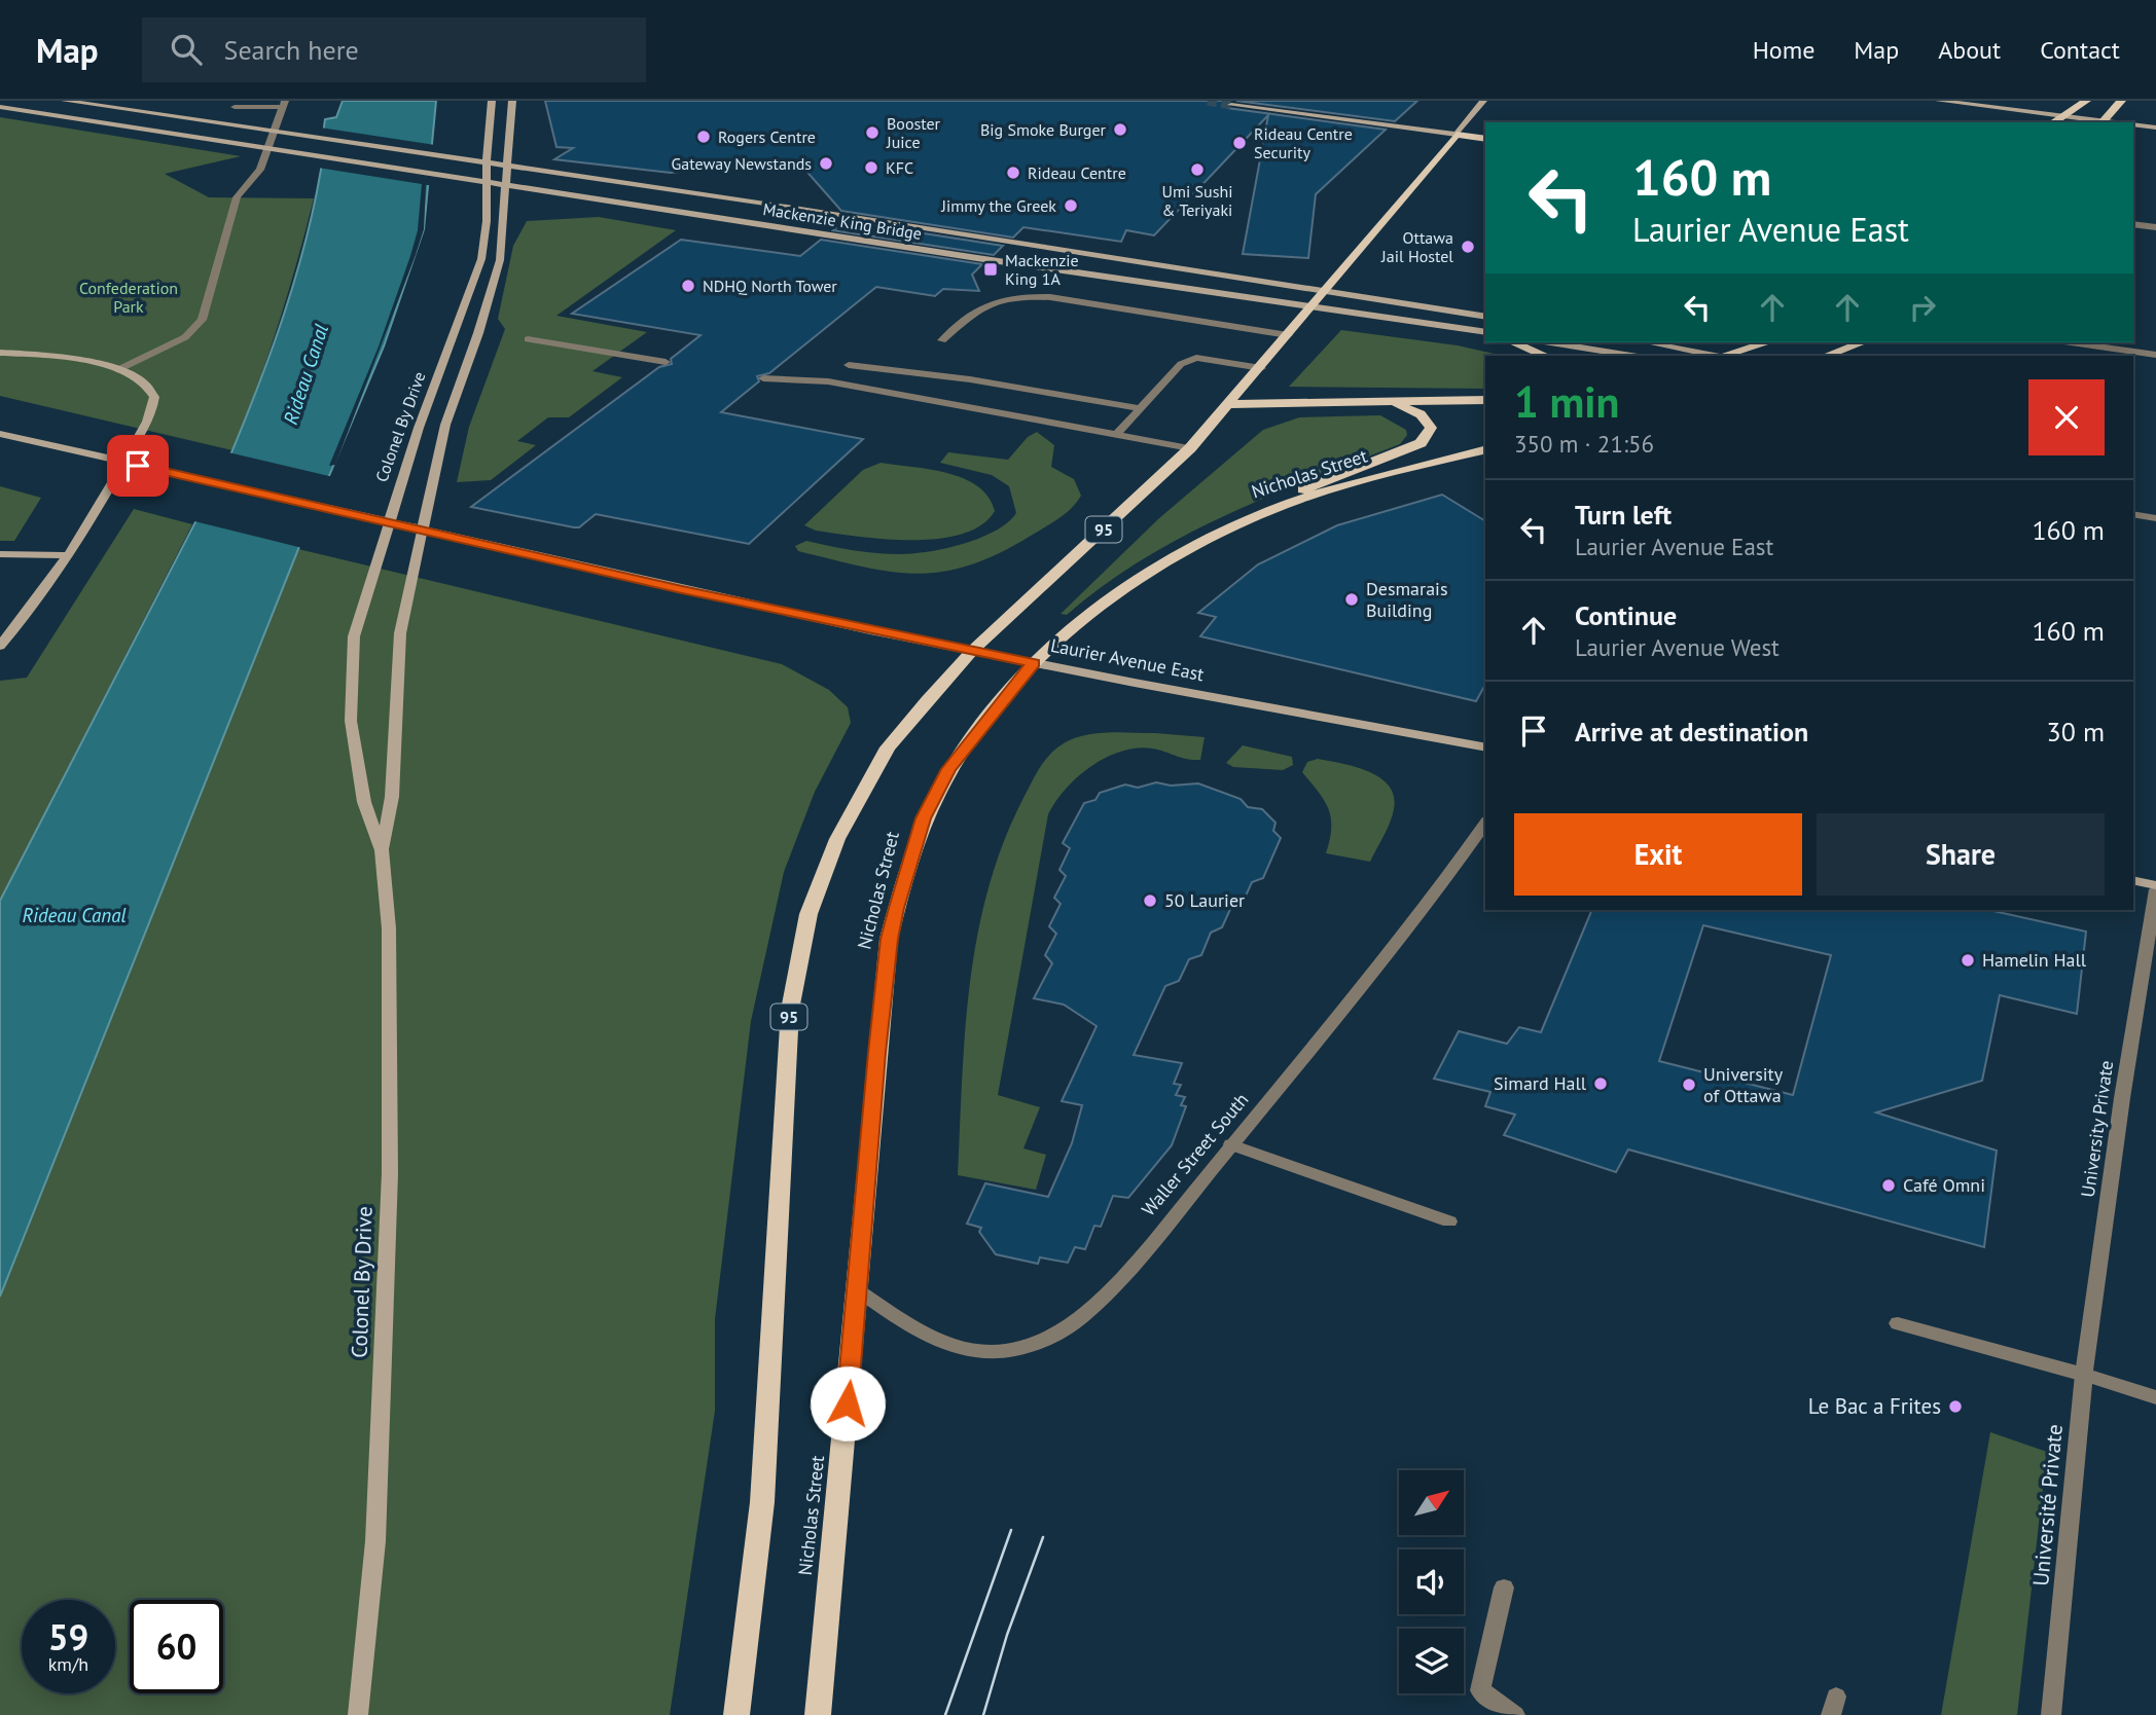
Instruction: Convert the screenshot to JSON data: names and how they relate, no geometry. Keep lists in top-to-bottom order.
{
  "streets": {
    "main road": [
      "Mackenzie King Bridge",
      "Colonel By Drive",
      "Nicholas Street",
      "95",
      "Laurier Avenue East"
    ],
    "street": ["University Private", "Waller Street South", "Université Private"]
  },
  "crossings": [
    ["Nicholas Street", "Laurier Avenue East"],
    ["Nicholas Street", "Waller Street South"],
    ["95", "Laurier Avenue East"],
    ["University Private", "Université Private"]
  ],
  "water": ["Rideau Canal"],
  "parks": ["Confederation Park"],
  "places": {
    "other": [
      "Big Smoke Burger",
      "Booster Juice",
      "Rogers Centre",
      "Rideau Centre Security",
      "Gateway Newstands",
      "KFC",
      "Umi Sushi & Teriyaki",
      "Rideau Centre",
      "Jimmy the Greek",
      "Ottawa Jail Hostel",
      "NDHQ North Tower",
      "Desmarais Building",
      "50 Laurier",
      "Hamelin Hall",
      "Simard Hall",
      "University of Ottawa",
      "Café Omni",
      "Le Bac a Frites"
    ],
    "transit": ["Mackenzie King 1A"]
  },
  "north": "top right",
  "page": {
    "header": "Map",
    "search": "Search here",
    "nav": [
      "Home",
      "Map",
      "About",
      "Contact"
    ],
    "turn": ["160 m", "Laurier Avenue East"],
    "heading": ["1 min", "350 m · 21:56"],
    "list": [
      {
        "name": "Turn left",
        "note": "Laurier Avenue East",
        "value": "160 m"
      },
      {
        "name": "Continue",
        "note": "Laurier Avenue West",
        "value": "160 m"
      },
      {
        "name": "Arrive at destination",
        "value": "30 m"
      }
    ],
    "buttons": ["Exit", "Share"],
    "speed": "59 km/h",
    "limit": "60"
  }
}
